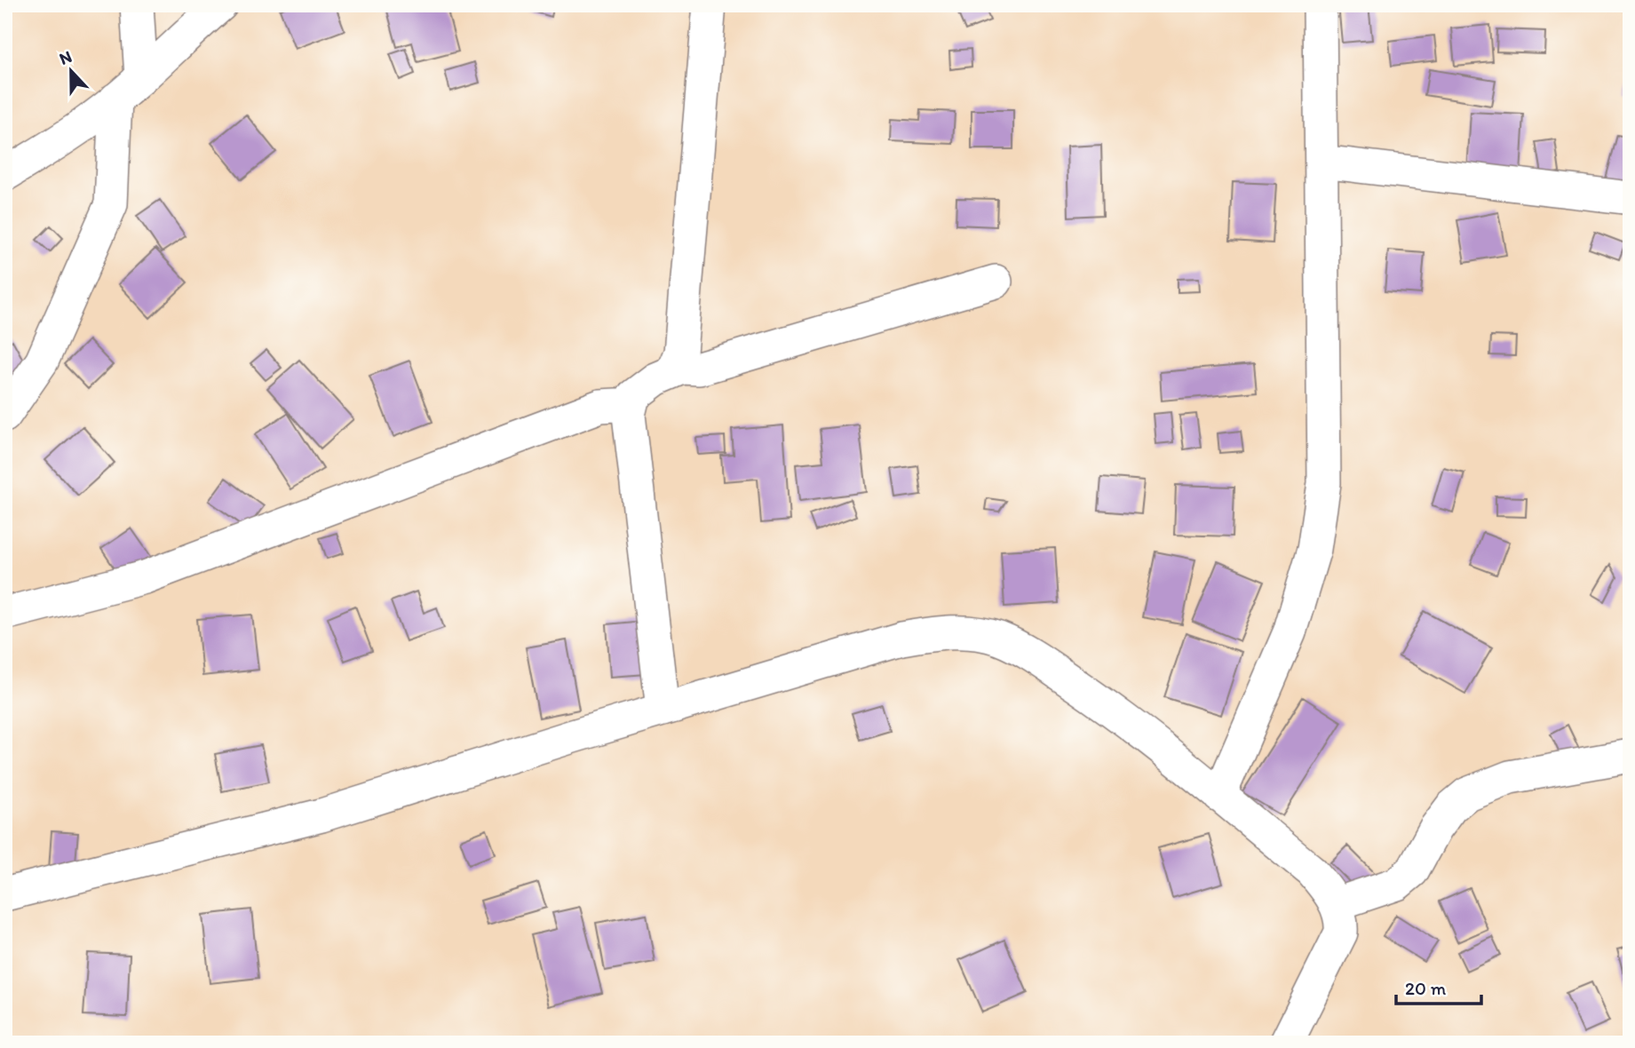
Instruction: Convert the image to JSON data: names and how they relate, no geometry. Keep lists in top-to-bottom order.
{
  "scale_bar": "20 m",
  "north": "top"
}
